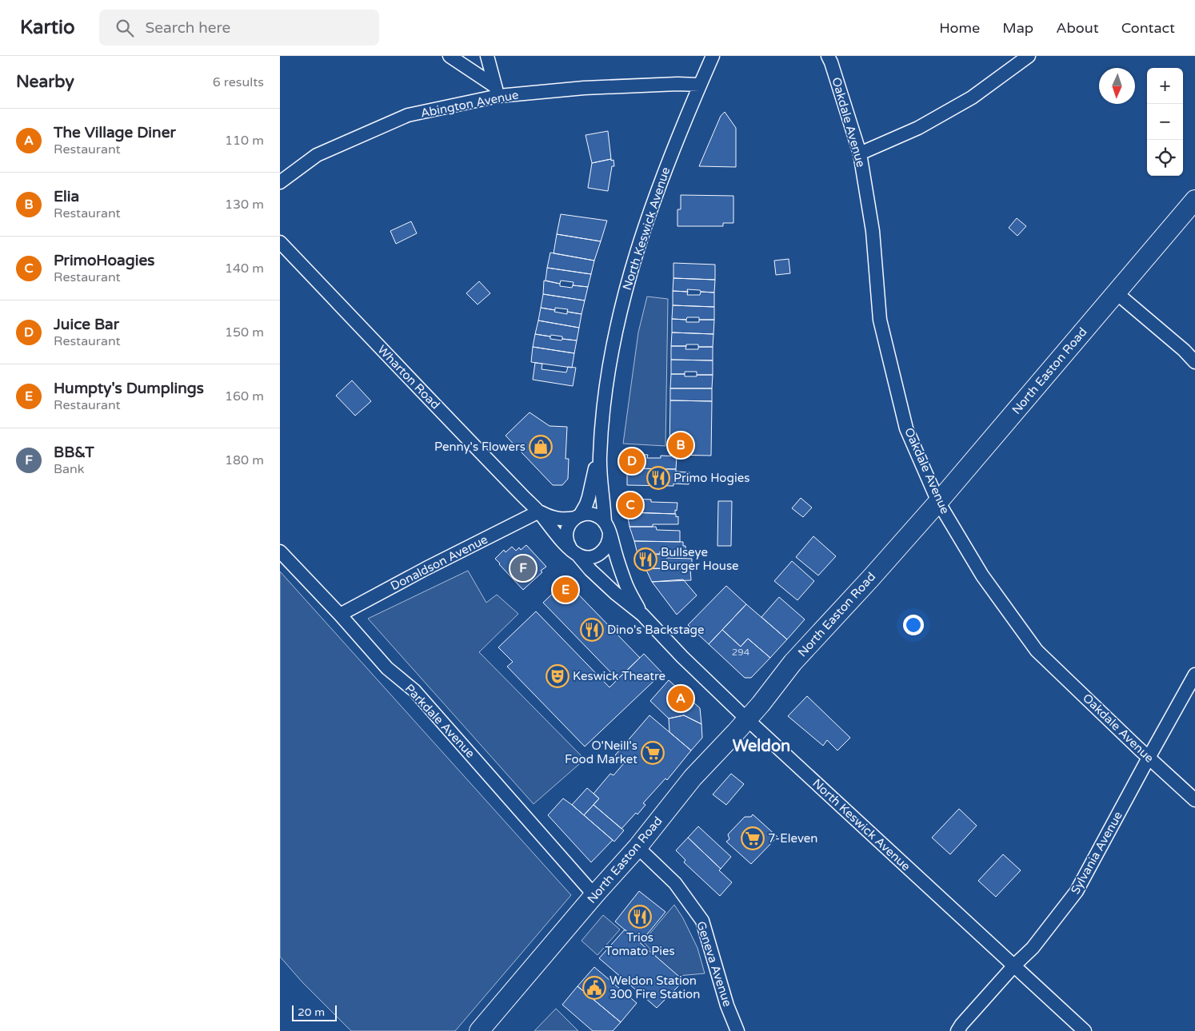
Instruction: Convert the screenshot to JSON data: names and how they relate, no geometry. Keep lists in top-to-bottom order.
{
  "streets": {
    "main road": ["North Easton Road"],
    "street": [
      "Abington Avenue",
      "Oakdale Avenue",
      "North Keswick Avenue",
      "Wharton Road",
      "Donaldson Avenue",
      "Parkdale Avenue",
      "Sylvania Avenue",
      "Geneva Avenue"
    ]
  },
  "crossings": [
    ["Abington Avenue", "North Keswick Avenue"],
    ["Oakdale Avenue", "North Easton Road"],
    ["Oakdale Avenue", "Sylvania Avenue"],
    ["North Keswick Avenue", "North Easton Road"],
    ["North Keswick Avenue", "Wharton Road"],
    ["North Keswick Avenue", "Sylvania Avenue"],
    ["North Easton Road", "Parkdale Avenue"],
    ["North Easton Road", "Geneva Avenue"],
    ["Wharton Road", "Donaldson Avenue"],
    ["Donaldson Avenue", "Parkdale Avenue"]
  ],
  "districts": ["Weldon"],
  "places": {
    "shop": ["Penny's Flowers"],
    "restaurant": [
      "Primo Hogies",
      "Bullseye Burger House",
      "Dino's Backstage",
      "Trios Tomato Pies"
    ],
    "theatre": ["Keswick Theatre"],
    "supermarket": ["O'Neill's Food Market", "7-Eleven"],
    "public building": ["Weldon Station 300 Fire Station"]
  },
  "house_numbers": ["294"],
  "scale_bar": "20 m",
  "north": "bottom",
  "page": {
    "header": "Kartio",
    "search": "Search here",
    "nav": [
      "Home",
      "Map",
      "About",
      "Contact"
    ],
    "heading": ["Nearby", "6 results"],
    "map_buttons": ["+", "−"],
    "list": [
      {
        "mark": "A",
        "name": "The Village Diner",
        "note": "Restaurant",
        "value": "110 m"
      },
      {
        "mark": "B",
        "name": "Elia",
        "note": "Restaurant",
        "value": "130 m"
      },
      {
        "mark": "C",
        "name": "PrimoHoagies",
        "note": "Restaurant",
        "value": "140 m"
      },
      {
        "mark": "D",
        "name": "Juice Bar",
        "note": "Restaurant",
        "value": "150 m"
      },
      {
        "mark": "E",
        "name": "Humpty's Dumplings",
        "note": "Restaurant",
        "value": "160 m"
      },
      {
        "mark": "F",
        "name": "BB&T",
        "note": "Bank",
        "value": "180 m"
      }
    ],
    "pins": [
      "B",
      "D",
      "C",
      "F",
      "E",
      "A"
    ],
    "scale": "20 m"
  }
}
